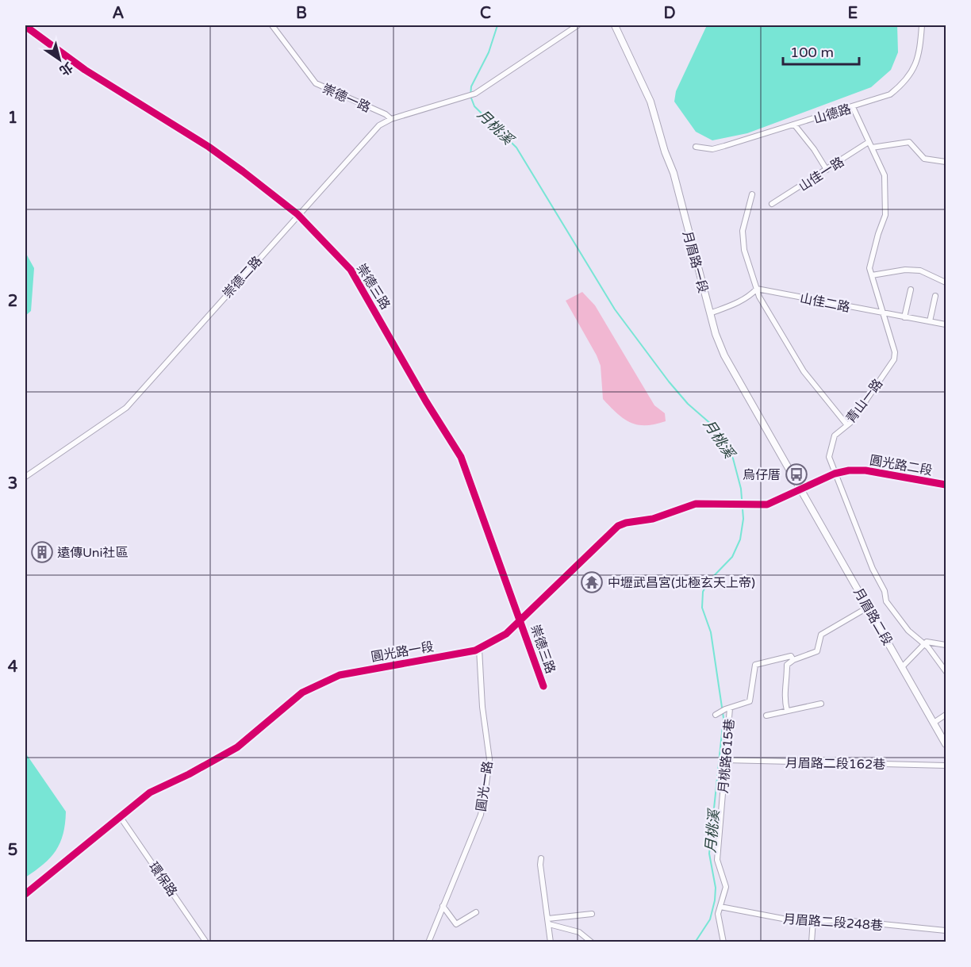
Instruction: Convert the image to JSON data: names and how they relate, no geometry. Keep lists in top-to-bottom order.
{
  "streets": {
    "street": [
      "崇德一路",
      "山德路",
      "山佳一路",
      "月眉路一段",
      "崇德二路",
      "崇德三路",
      "山佳二路",
      "青山一路",
      "圓光路二段",
      "月眉路二段",
      "圓光路一段",
      "月桃路615巷",
      "月眉路二段162巷",
      "圓光一路",
      "環保路",
      "月眉路二段248巷"
    ]
  },
  "crossings": [
    ["崇德一路", "崇德二路"],
    ["山德路", "青山一路"],
    ["山佳一路", "青山一路"],
    ["月眉路一段", "圓光路二段"],
    ["月眉路一段", "月眉路二段"],
    ["月眉路一段", "圓光路一段"],
    ["崇德二路", "崇德三路"],
    ["崇德三路", "圓光路一段"],
    ["山佳二路", "青山一路"],
    ["青山一路", "圓光路二段"],
    ["圓光路二段", "月眉路二段"],
    ["圓光路二段", "圓光路一段"],
    ["月眉路二段", "圓光路一段"],
    ["圓光路一段", "圓光一路"],
    ["圓光路一段", "環保路"],
    ["月桃路615巷", "月眉路二段162巷"],
    ["月桃路615巷", "月眉路二段248巷"]
  ],
  "water": ["月桃溪"],
  "places": {
    "bus stop": ["烏仔厝"],
    "building": ["遠傳Uni社區"],
    "temple": ["中壢武昌宮(北極玄天上帝)"]
  },
  "scale_bar": "100 m",
  "north": "bottom right",
  "grid": {
    "columns": [
      "A",
      "B",
      "C",
      "D",
      "E"
    ],
    "rows": [
      "1",
      "2",
      "3",
      "4",
      "5"
    ]
  }
}
